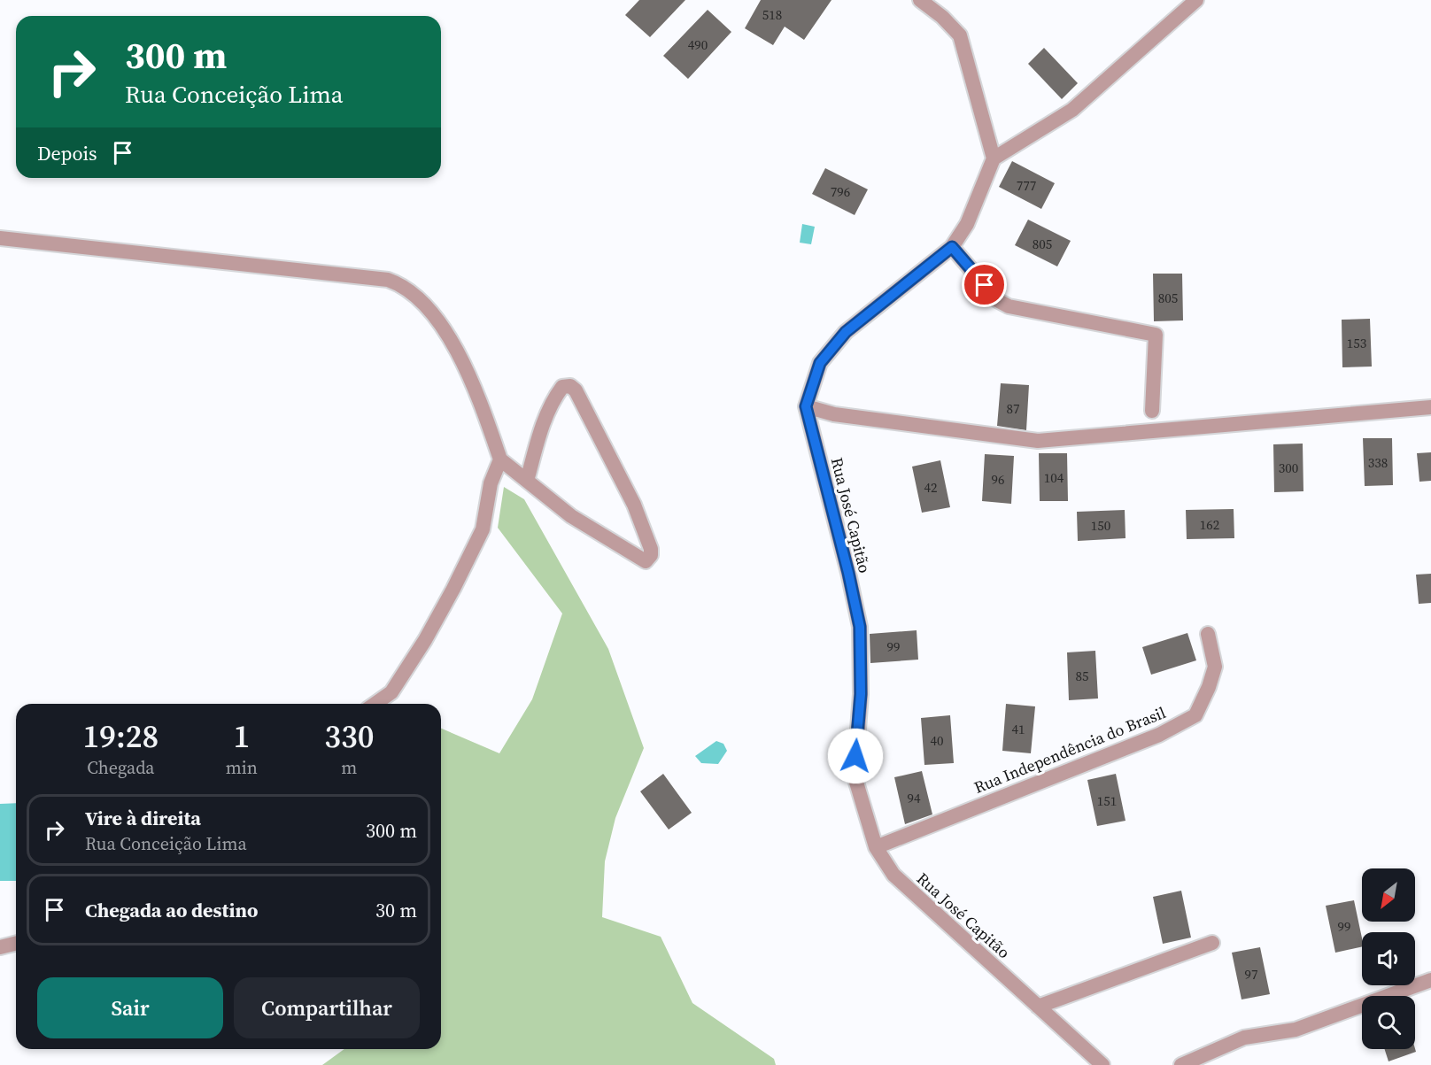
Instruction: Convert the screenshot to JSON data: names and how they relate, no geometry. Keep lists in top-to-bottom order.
{
  "streets": {
    "street": ["Rua José Capitão", "Rua Independência do Brasil"]
  },
  "crossings": [
    ["Rua José Capitão", "Rua Independência do Brasil"]
  ],
  "house_numbers": [
    "518",
    "490",
    "777",
    "796",
    "805",
    "805",
    "153",
    "87",
    "338",
    "300",
    "104",
    "96",
    "42",
    "162",
    "150",
    "99",
    "85",
    "41",
    "40",
    "94",
    "151",
    "99",
    "97"
  ],
  "north": "bottom left",
  "page": {
    "turn": ["300 m", "Rua Conceição Lima"],
    "then": "Depois",
    "eta": [
      "19:28",
      "Chegada",
      "1",
      "min",
      "330",
      "m"
    ],
    "list": [
      {
        "name": "Vire à direita",
        "note": "Rua Conceição Lima",
        "value": "300 m"
      },
      {
        "name": "Chegada ao destino",
        "value": "30 m"
      }
    ],
    "buttons": ["Sair", "Compartilhar"]
  }
}
